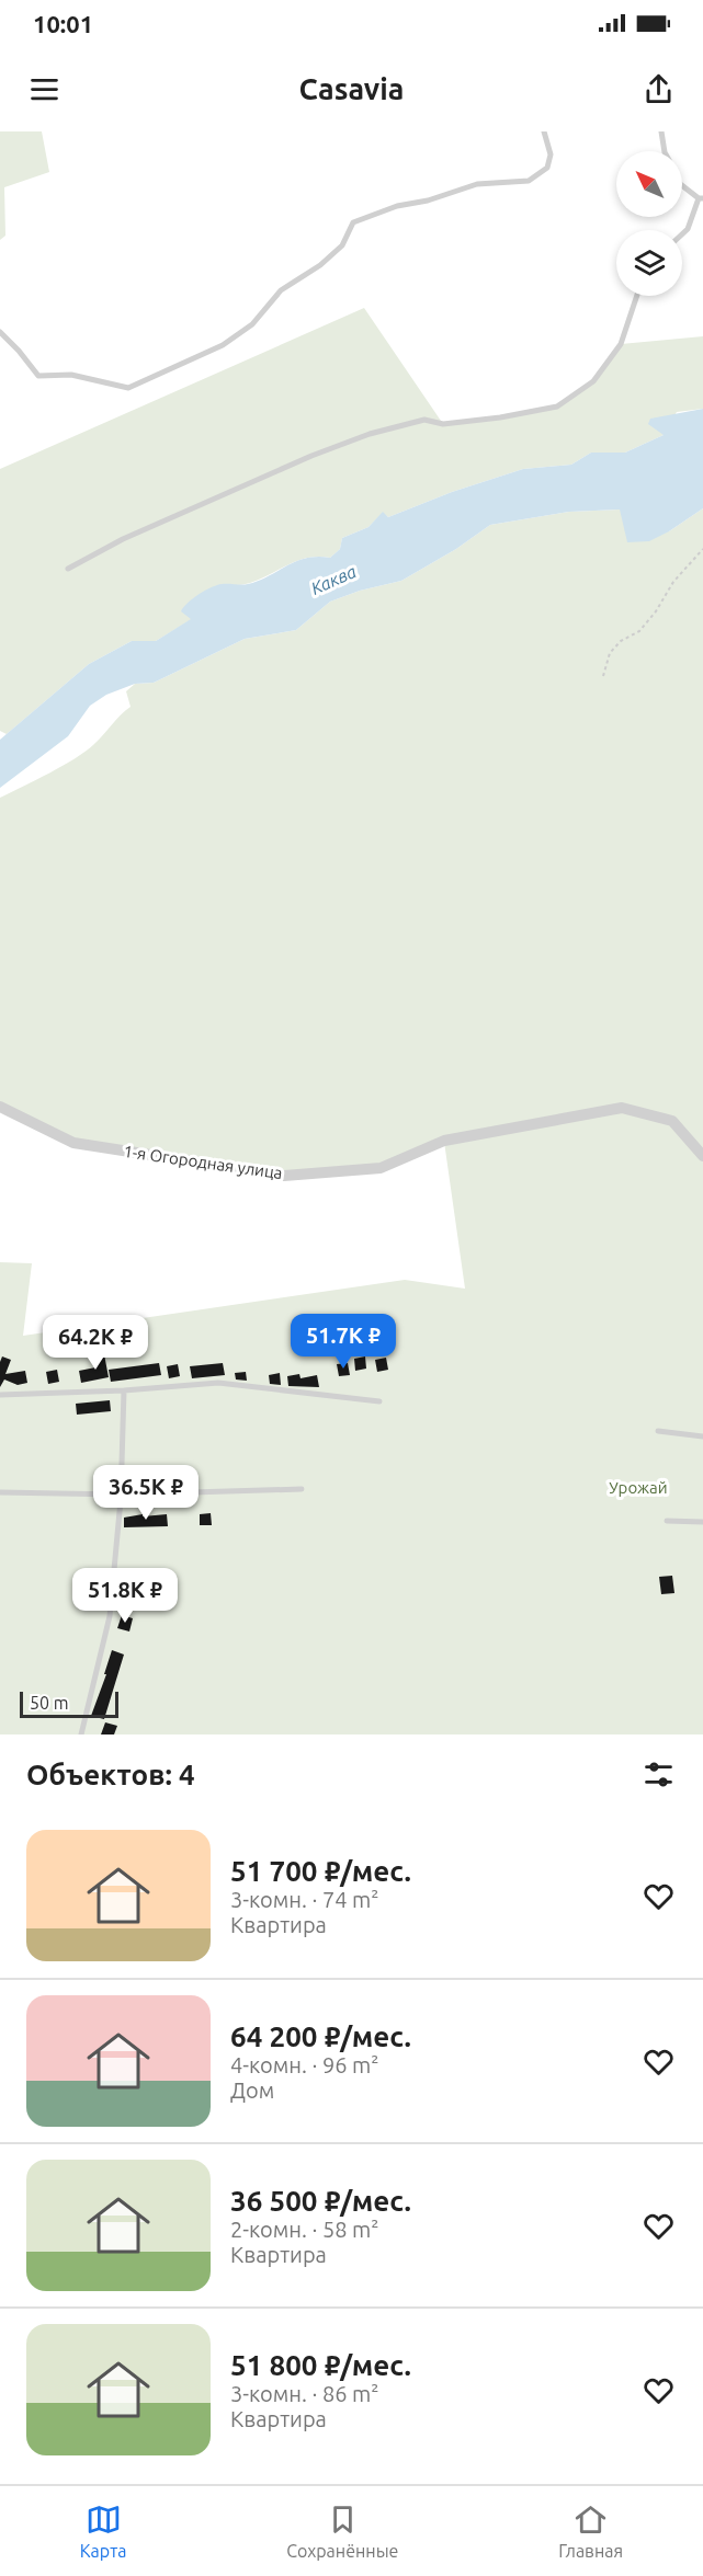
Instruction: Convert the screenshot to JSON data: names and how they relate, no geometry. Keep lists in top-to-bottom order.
{
  "streets": {
    "street": ["1-я Огородная улица"]
  },
  "water": ["Каква"],
  "parks": ["Урожай"],
  "scale_bar": "50 m",
  "north": "top left",
  "page": {
    "status": "10:01",
    "header": "Casavia",
    "price": [
      "51.7K ₽",
      "64.2K ₽",
      "36.5K ₽",
      "51.8K ₽"
    ],
    "scale": "50 m",
    "heading": "Объектов: 4",
    "list": [
      {
        "name": "51 700 ₽/мес.",
        "note": "3-комн. · 74 m² · Квартира"
      },
      {
        "name": "64 200 ₽/мес.",
        "note": "4-комн. · 96 m² · Дом"
      },
      {
        "name": "36 500 ₽/мес.",
        "note": "2-комн. · 58 m² · Квартира"
      },
      {
        "name": "51 800 ₽/мес.",
        "note": "3-комн. · 86 m² · Квартира"
      }
    ],
    "tabs": ["Карта", "Сохранённые", "Главная"]
  }
}
